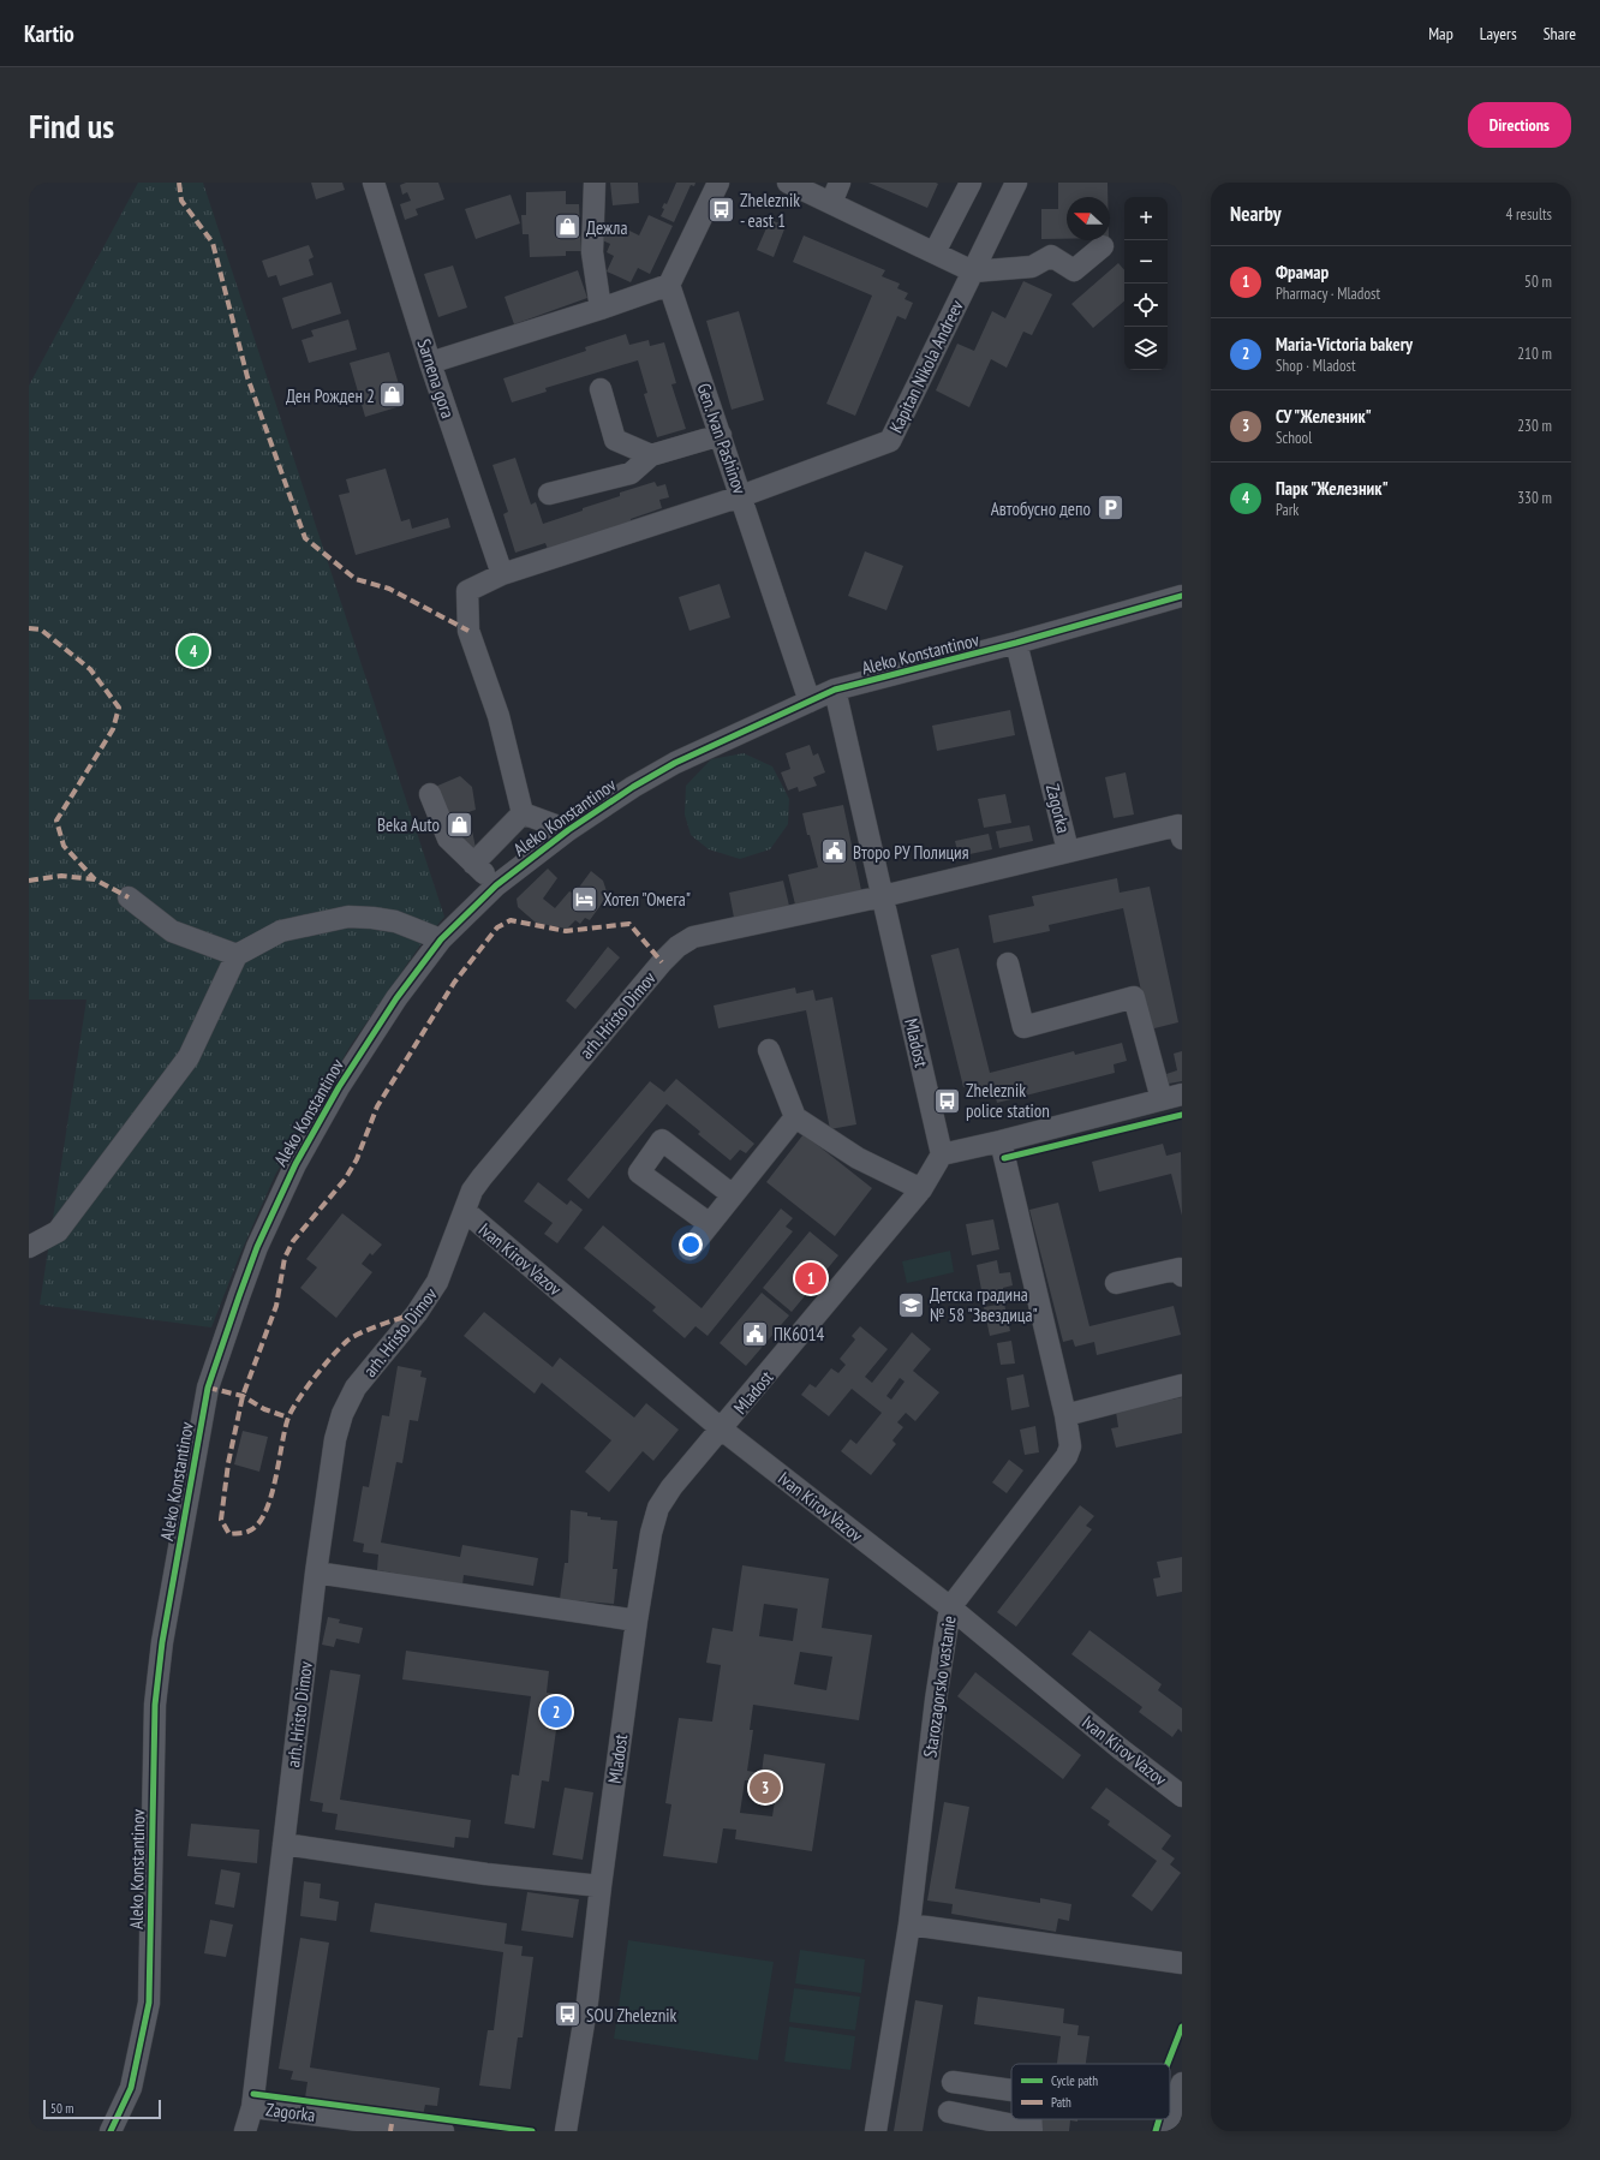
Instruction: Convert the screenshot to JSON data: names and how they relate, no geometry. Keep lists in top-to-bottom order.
{
  "streets": {
    "street": [
      "Kapitan Nikola Andreev",
      "Sarnena gora",
      "Gen. Ivan Pashinov",
      "Aleko Konstantinov",
      "Zagorka",
      "arh. Hristo Dimov",
      "Mladost",
      "Ivan Kirov Vazov",
      "Starozagorsko vastanie"
    ]
  },
  "crossings": [
    ["Kapitan Nikola Andreev", "Sarnena gora"],
    ["Kapitan Nikola Andreev", "Gen. Ivan Pashinov"],
    ["Gen. Ivan Pashinov", "Aleko Konstantinov"],
    ["Aleko Konstantinov", "Zagorka"],
    ["Aleko Konstantinov", "Mladost"],
    ["Zagorka", "arh. Hristo Dimov"],
    ["arh. Hristo Dimov", "Mladost"],
    ["arh. Hristo Dimov", "Ivan Kirov Vazov"],
    ["Mladost", "Ivan Kirov Vazov"],
    ["Ivan Kirov Vazov", "Starozagorsko vastanie"]
  ],
  "places": {
    "bus stop": ["Zheleznik - east 1", "Zheleznik police station", "SOU Zheleznik"],
    "shop": ["Дежла", "Ден Рожден 2", "Beka Auto"],
    "parking": ["Автобусно депо"],
    "public building": ["Второ РУ Полиция", "ПК6014"],
    "hotel": ["Хотел \"Омега\""],
    "school or university": ["Детска градина № 58 \"Звездица\""]
  },
  "legend": ["Cycle path", "Path"],
  "scale_bar": "50 m",
  "north": "left",
  "page": {
    "header": "Kartio",
    "nav": ["Map", "Layers", "Share"],
    "buttons": "Directions",
    "title": "Find us",
    "heading": ["Nearby", "4 results"],
    "map_buttons": ["+", "−"],
    "list": [
      {
        "mark": "1",
        "name": "Фрамар",
        "note": "Pharmacy · Mladost",
        "value": "50 m"
      },
      {
        "mark": "2",
        "name": "Maria-Victoria bakery",
        "note": "Shop · Mladost",
        "value": "210 m"
      },
      {
        "mark": "3",
        "name": "СУ \"Железник\"",
        "note": "School",
        "value": "230 m"
      },
      {
        "mark": "4",
        "name": "Парк \"Железник\"",
        "note": "Park",
        "value": "330 m"
      }
    ],
    "pins": [
      "4",
      "1",
      "2",
      "3"
    ],
    "scale": "50 m"
  }
}
